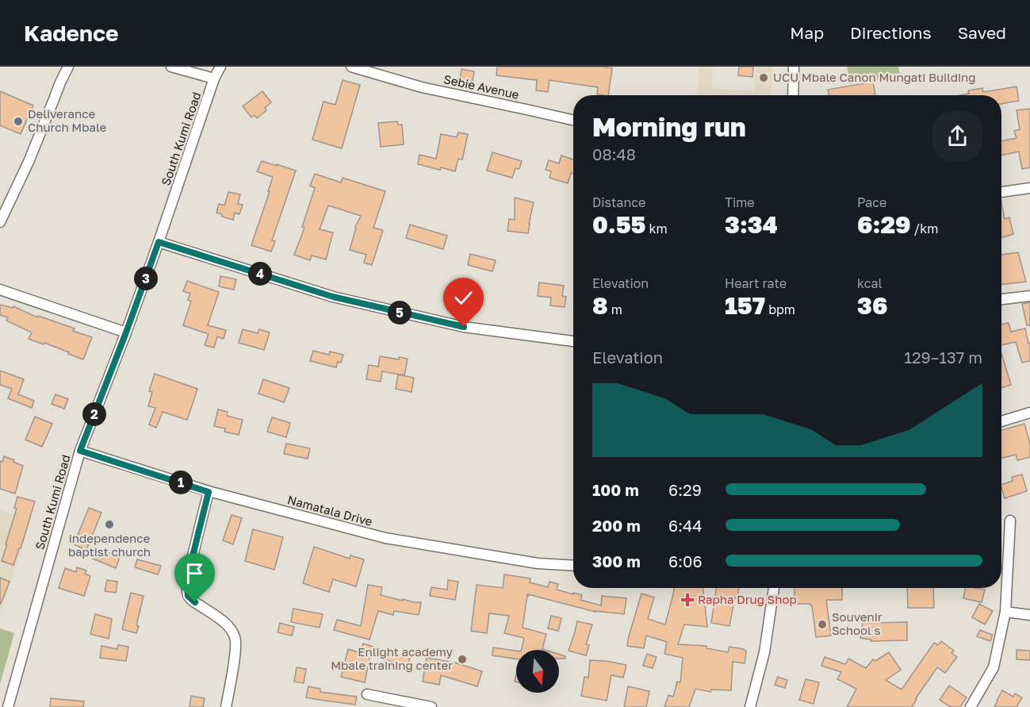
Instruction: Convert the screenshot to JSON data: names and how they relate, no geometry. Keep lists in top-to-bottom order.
{
  "streets": {
    "street": ["Sebie Avenue", "South Kumi Road", "Namatala Drive"]
  },
  "crossings": [
    ["South Kumi Road", "Namatala Drive"]
  ],
  "places": {
    "other": [
      "UCU Mbale Canon Mungati Building",
      "Deliverance Church Mbale",
      "independence baptist church",
      "Souvenir School s",
      "Enlight academy Mbale training center"
    ],
    "health": ["Rapha Drug Shop"]
  },
  "north": "bottom",
  "page": {
    "header": "Kadence",
    "nav": ["Map", "Directions", "Saved"],
    "heading": ["Morning run", "08:48"],
    "stats": [
      ["Distance", "0.55 km"],
      ["Time", "3:34"],
      ["Pace", "6:29 /km"],
      ["Elevation", "8 m"],
      ["Heart rate", "157 bpm"],
      ["kcal", "36"]
    ],
    "pins": [
      "4",
      "3",
      "5",
      "2",
      "1"
    ],
    "chart": ["Elevation", "129–137 m"],
    "list": [
      {
        "name": "100 m",
        "note": "6:29"
      },
      {
        "name": "200 m",
        "note": "6:44"
      },
      {
        "name": "300 m",
        "note": "6:06"
      }
    ]
  }
}
